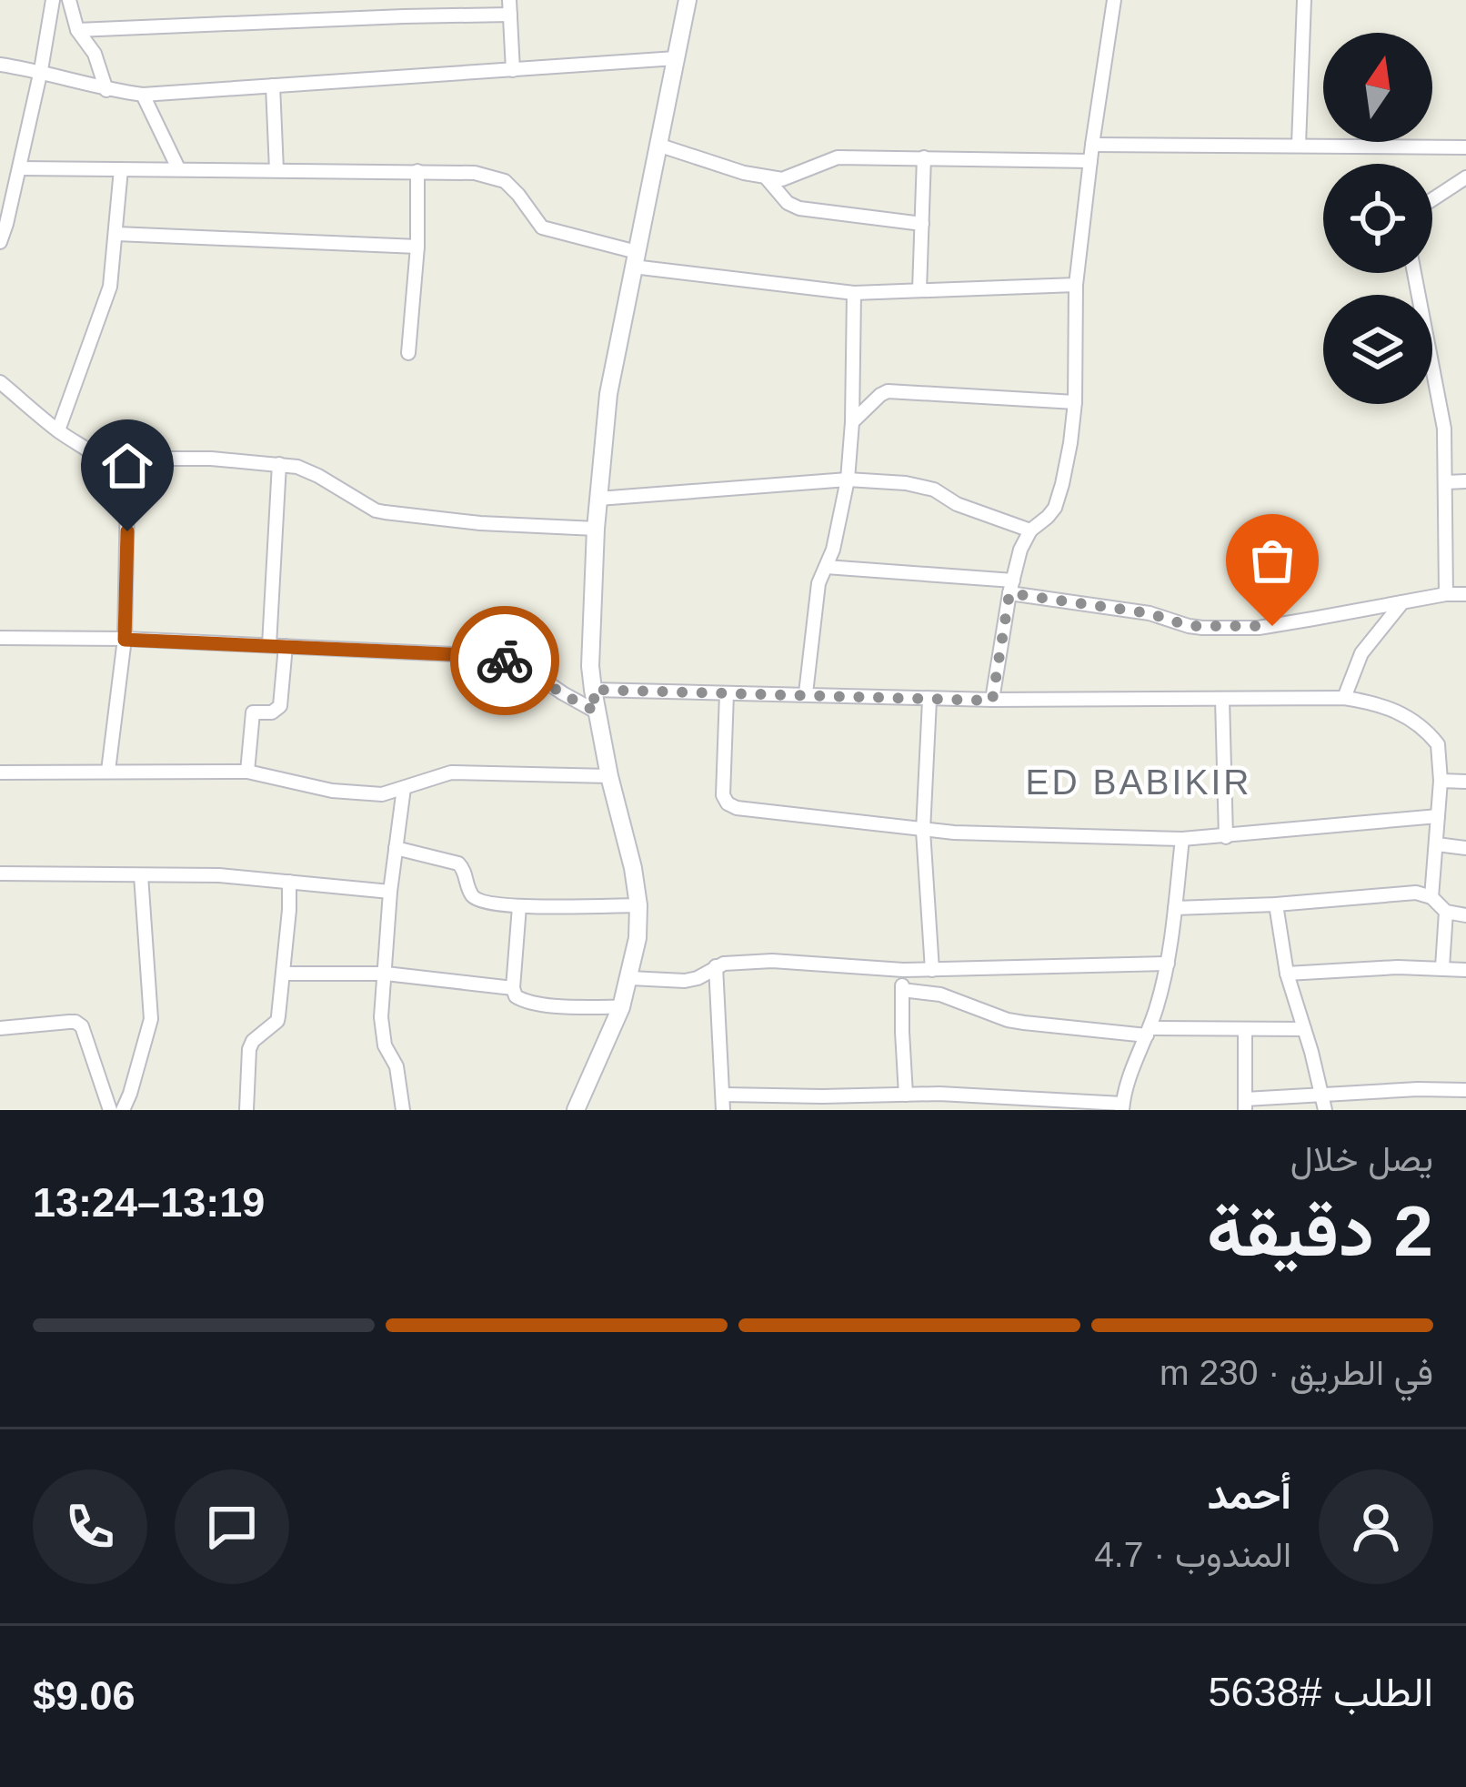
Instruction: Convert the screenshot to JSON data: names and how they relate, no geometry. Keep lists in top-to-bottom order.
{
  "districts": ["ED BABIKIR"],
  "north": "top",
  "page": {
    "heading": ["2 دقيقة", "يصل خلال", "13:19–13:24"],
    "panel": [
      "أحمد",
      "المندوب · 4.7",
      "الطلب #5638",
      "$9.06"
    ],
    "bar": "في الطريق · 230 m"
  }
}
